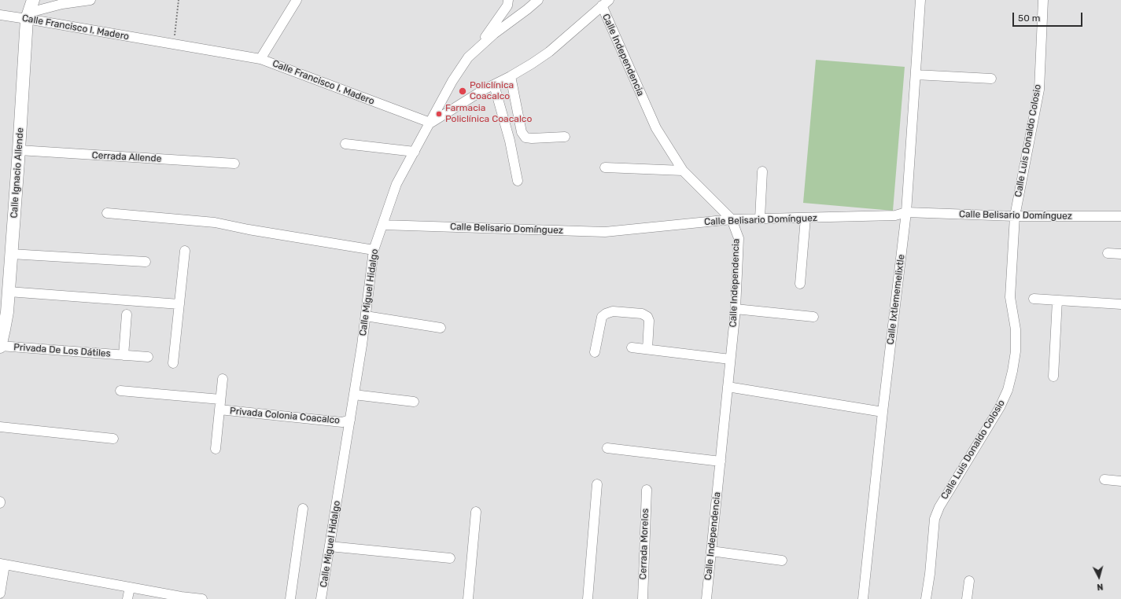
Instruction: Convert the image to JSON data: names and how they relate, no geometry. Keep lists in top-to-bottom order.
{
  "streets": {
    "main road": ["Calle Ignacio Allende"],
    "street": [
      "Calle Francisco I. Madero",
      "Calle Independencia",
      "Calle Luis Donaldo Colosio",
      "Cerrada Allende",
      "Calle Belisario Domínguez",
      "Calle Miguel Hidalgo",
      "Calle Ixtlememelixtle",
      "Privada De Los Dátiles",
      "Privada Colonia Coacalco",
      "Cerrada Morelos"
    ]
  },
  "crossings": [
    ["Calle Francisco I. Madero", "Calle Ignacio Allende"],
    ["Calle Francisco I. Madero", "Calle Miguel Hidalgo"],
    ["Calle Independencia", "Calle Belisario Domínguez"],
    ["Calle Luis Donaldo Colosio", "Calle Belisario Domínguez"],
    ["Cerrada Allende", "Calle Ignacio Allende"],
    ["Calle Ignacio Allende", "Privada De Los Dátiles"],
    ["Calle Belisario Domínguez", "Calle Miguel Hidalgo"],
    ["Calle Belisario Domínguez", "Calle Ixtlememelixtle"],
    ["Calle Miguel Hidalgo", "Privada Colonia Coacalco"]
  ],
  "places": ["Policlínica Coacalco", "Farmacia Policlínica Coacalco"],
  "scale_bar": "50 m",
  "north": "bottom"
}
